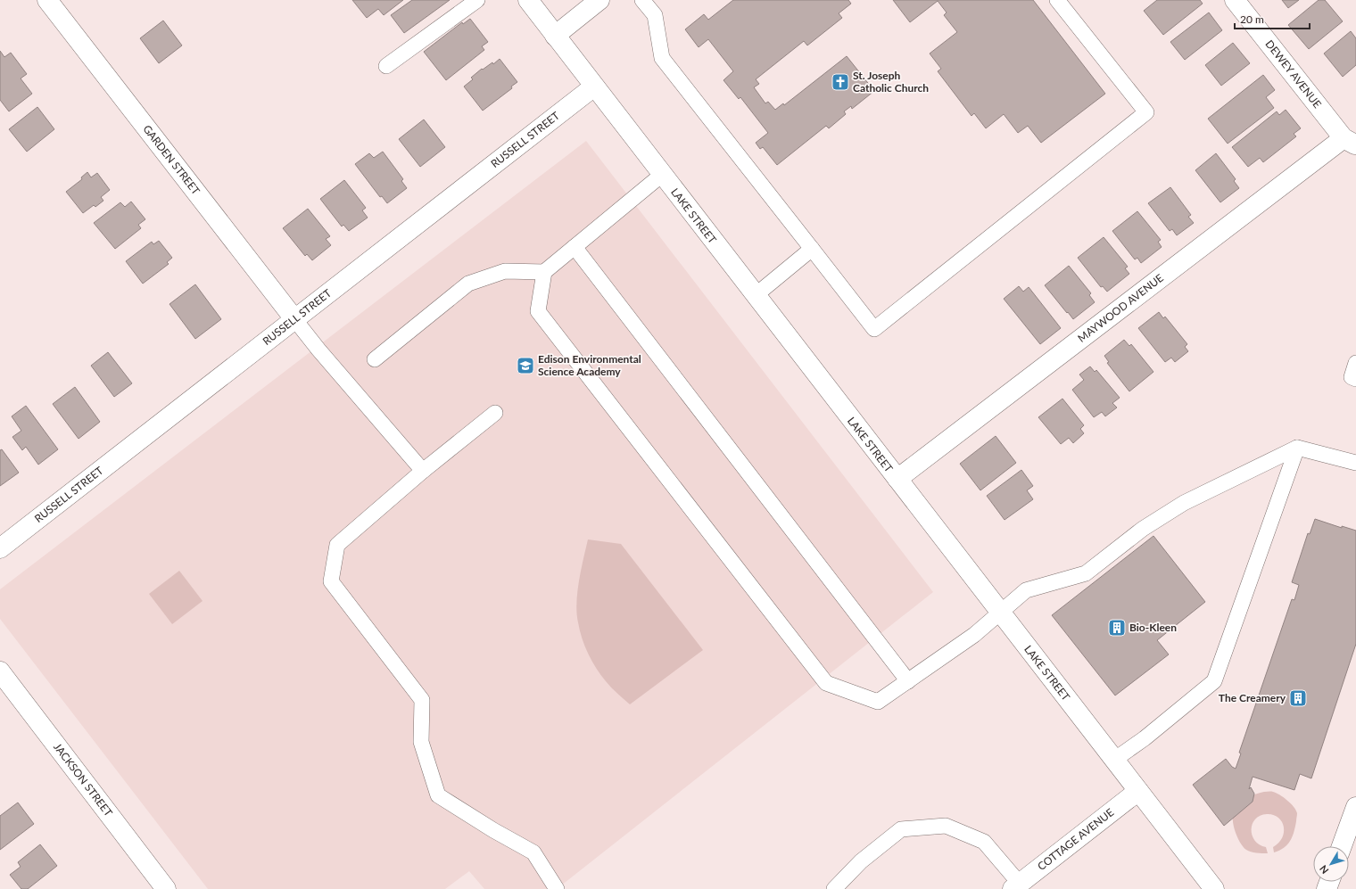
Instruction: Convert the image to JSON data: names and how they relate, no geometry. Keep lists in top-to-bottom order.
{
  "streets": {
    "street": [
      "DEWEY AVENUE",
      "RUSSELL STREET",
      "GARDEN STREET",
      "LAKE STREET",
      "MAYWOOD AVENUE",
      "JACKSON STREET",
      "COTTAGE AVENUE"
    ]
  },
  "crossings": [
    ["DEWEY AVENUE", "MAYWOOD AVENUE"],
    ["RUSSELL STREET", "GARDEN STREET"],
    ["RUSSELL STREET", "LAKE STREET"],
    ["LAKE STREET", "MAYWOOD AVENUE"],
    ["LAKE STREET", "COTTAGE AVENUE"]
  ],
  "places": {
    "church": ["St. Joseph Catholic Church"],
    "school or university": ["Edison Environmental Science Academy"],
    "building": ["Bio-Kleen", "The Creamery"]
  },
  "scale_bar": "20 m",
  "north": "bottom left"
}
